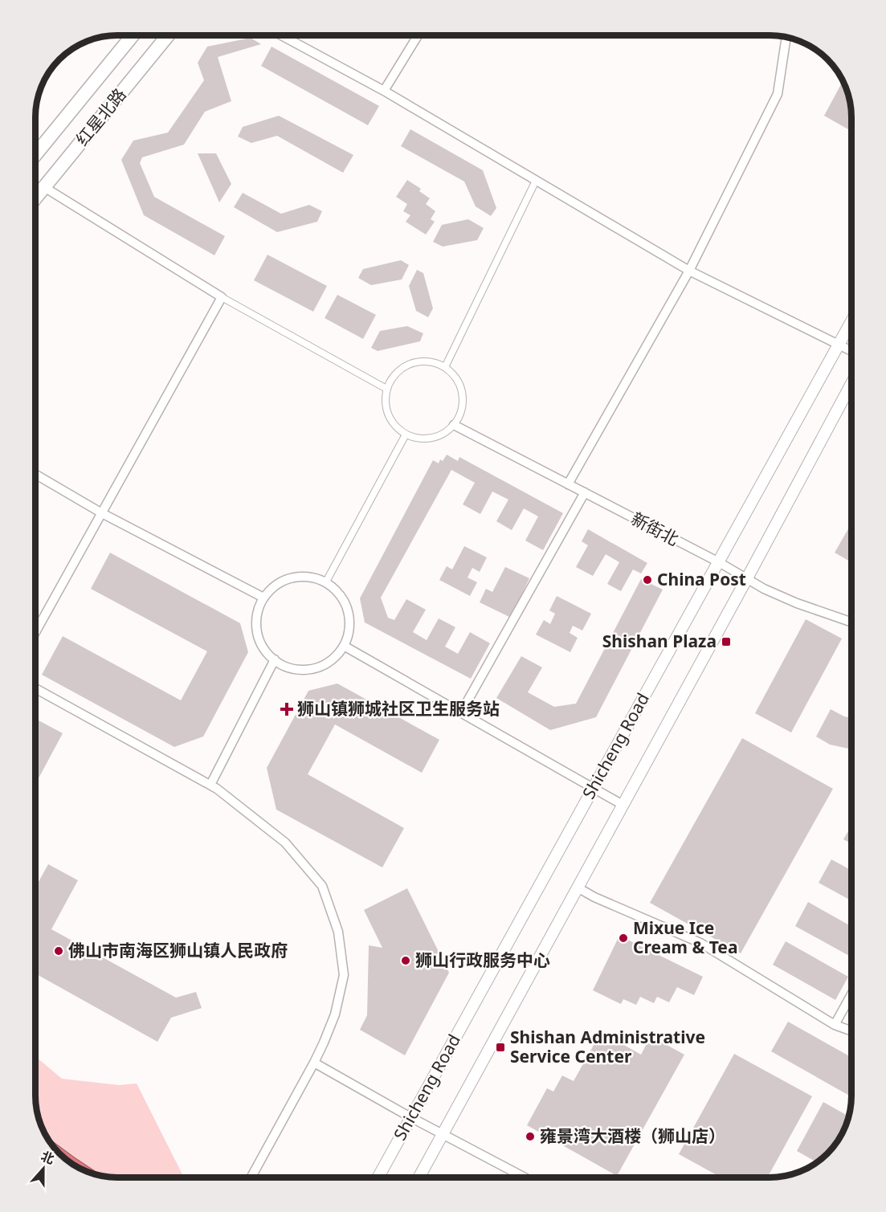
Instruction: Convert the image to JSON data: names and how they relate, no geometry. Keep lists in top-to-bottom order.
{
  "streets": {
    "main road": ["红星北路"],
    "street": ["新街北", "Shicheng Road"]
  },
  "crossings": [
    ["新街北", "Shicheng Road"]
  ],
  "places": {
    "other": [
      "China Post",
      "Mixue Ice Cream & Tea",
      "佛山市南海区狮山镇人民政府",
      "狮山行政服务中心",
      "雍景湾大酒楼（狮山店）"
    ],
    "transit": ["Shishan Plaza", "Shishan Administrative Service Center"],
    "health": ["狮山镇狮城社区卫生服务站"]
  },
  "north": "top"
}
